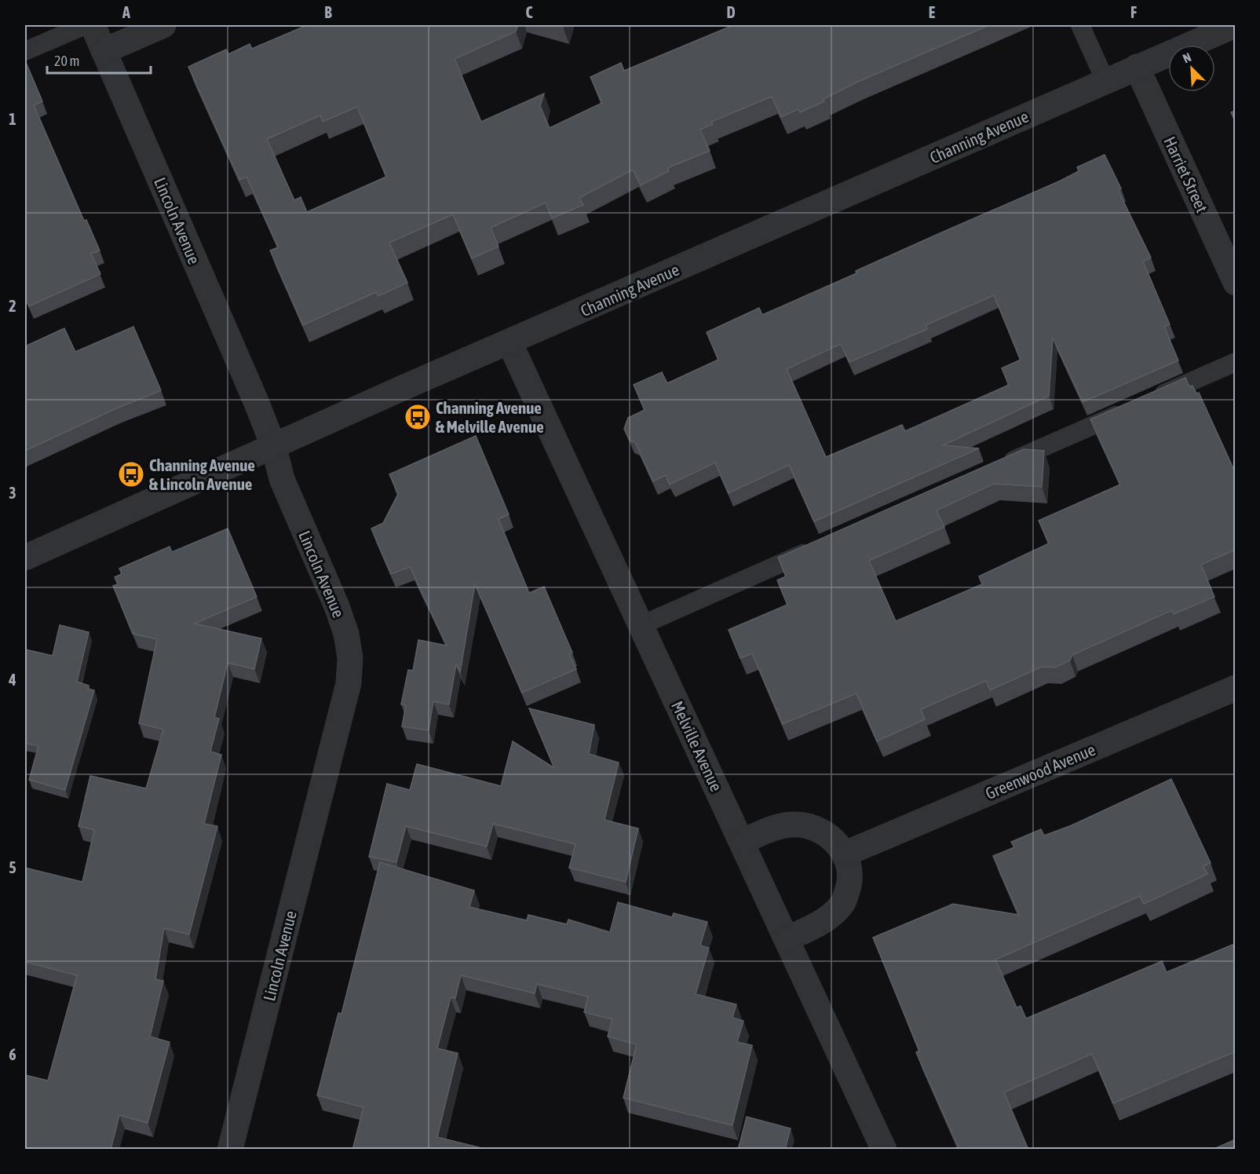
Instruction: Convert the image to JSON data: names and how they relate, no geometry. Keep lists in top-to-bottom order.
{
  "streets": {
    "street": [
      "Channing Avenue",
      "Harriet Street",
      "Lincoln Avenue",
      "Melville Avenue",
      "Greenwood Avenue"
    ]
  },
  "crossings": [
    ["Channing Avenue", "Harriet Street"],
    ["Channing Avenue", "Lincoln Avenue"],
    ["Channing Avenue", "Melville Avenue"]
  ],
  "places": {
    "bus stop": ["Channing Avenue & Melville Avenue", "Channing Avenue & Lincoln Avenue"]
  },
  "scale_bar": "20 m",
  "north": "top left",
  "grid": {
    "columns": [
      "A",
      "B",
      "C",
      "D",
      "E",
      "F"
    ],
    "rows": [
      "1",
      "2",
      "3",
      "4",
      "5",
      "6"
    ]
  }
}
